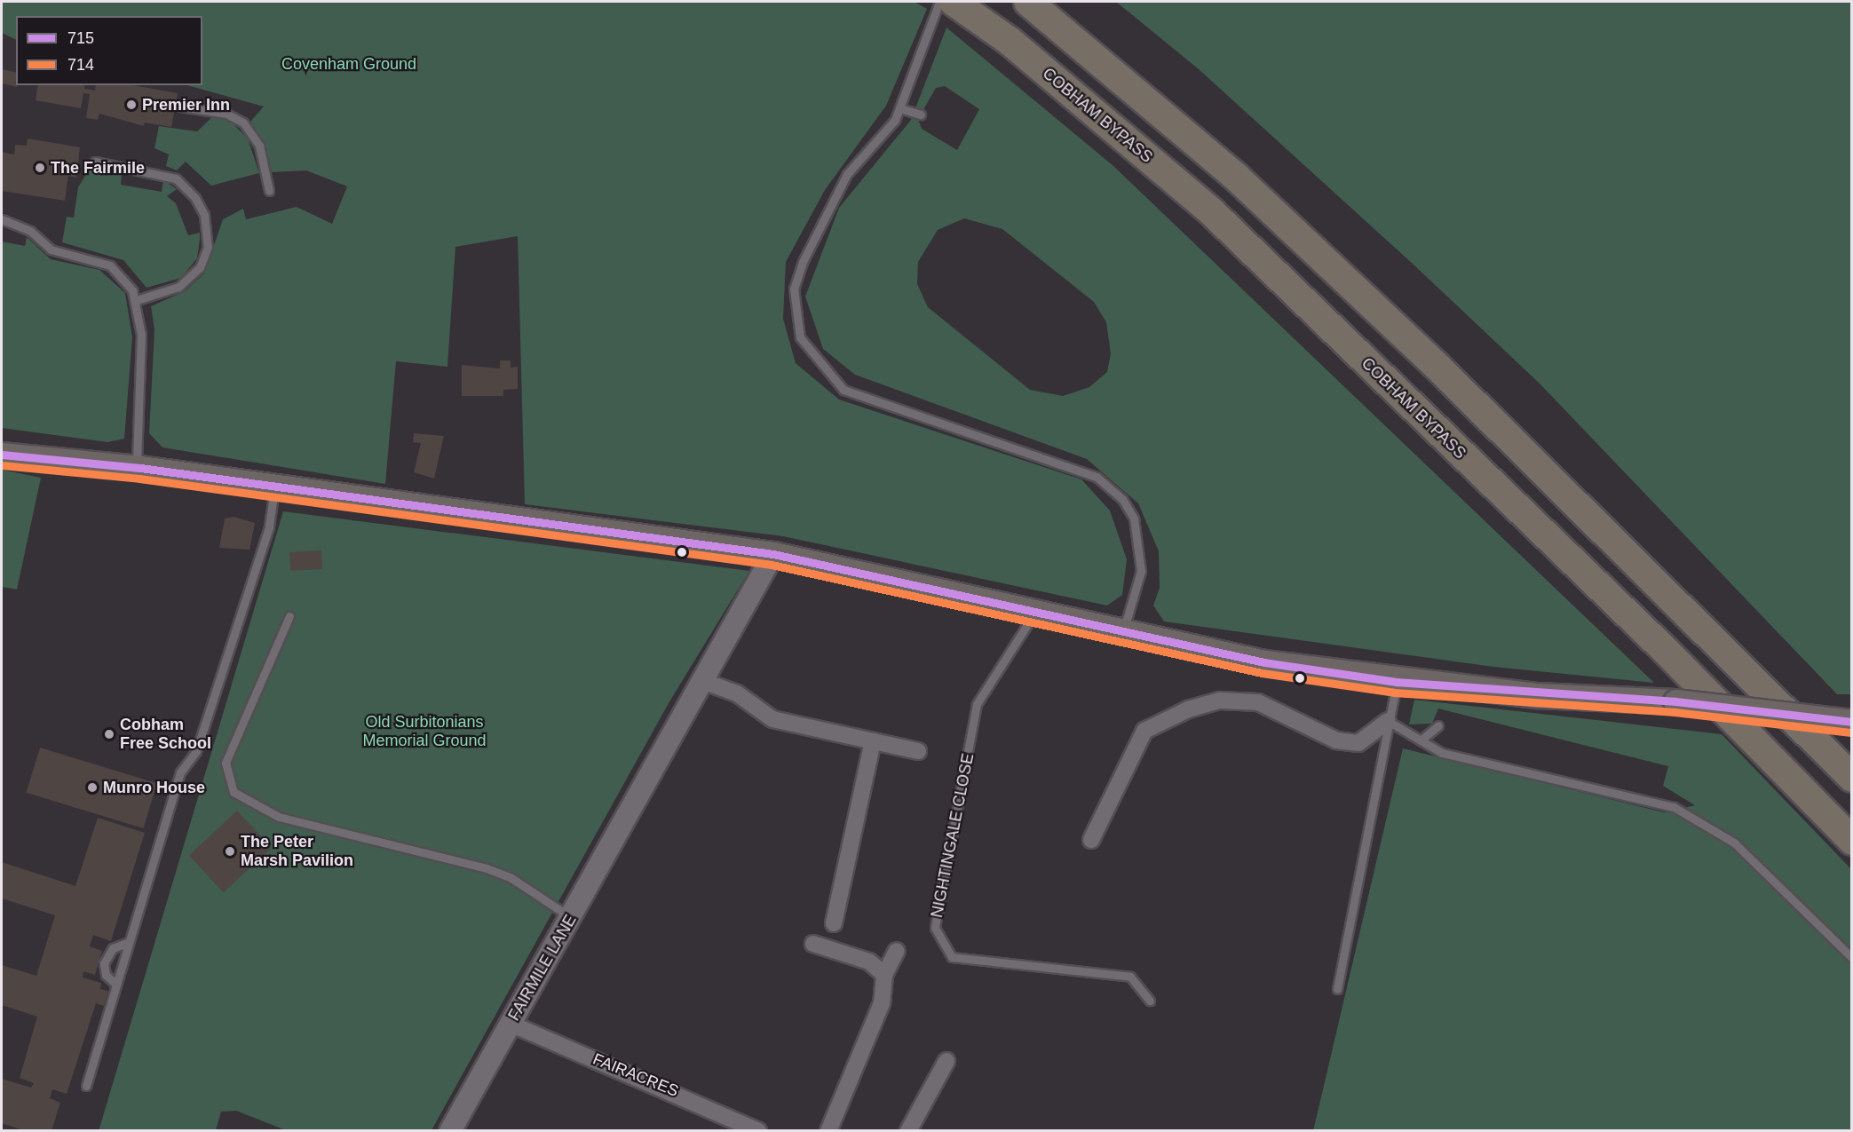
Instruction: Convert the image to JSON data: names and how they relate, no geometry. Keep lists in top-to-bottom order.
{
  "streets": {
    "highway": ["COBHAM BYPASS"],
    "street": ["FAIRMILE LANE", "FAIRACRES"],
    "lane": ["NIGHTINGALE CLOSE"]
  },
  "crossings": [
    ["FAIRMILE LANE", "FAIRACRES"]
  ],
  "parks": ["Covenham Ground", "Old Surbitonians Memorial Ground"],
  "places": [
    "Premier Inn",
    "The Fairmile",
    "Cobham Free School",
    "Munro House",
    "The Peter Marsh Pavilion"
  ],
  "lines": ["transit line 715", "transit line 714"],
  "legend": ["715", "714"]
}
